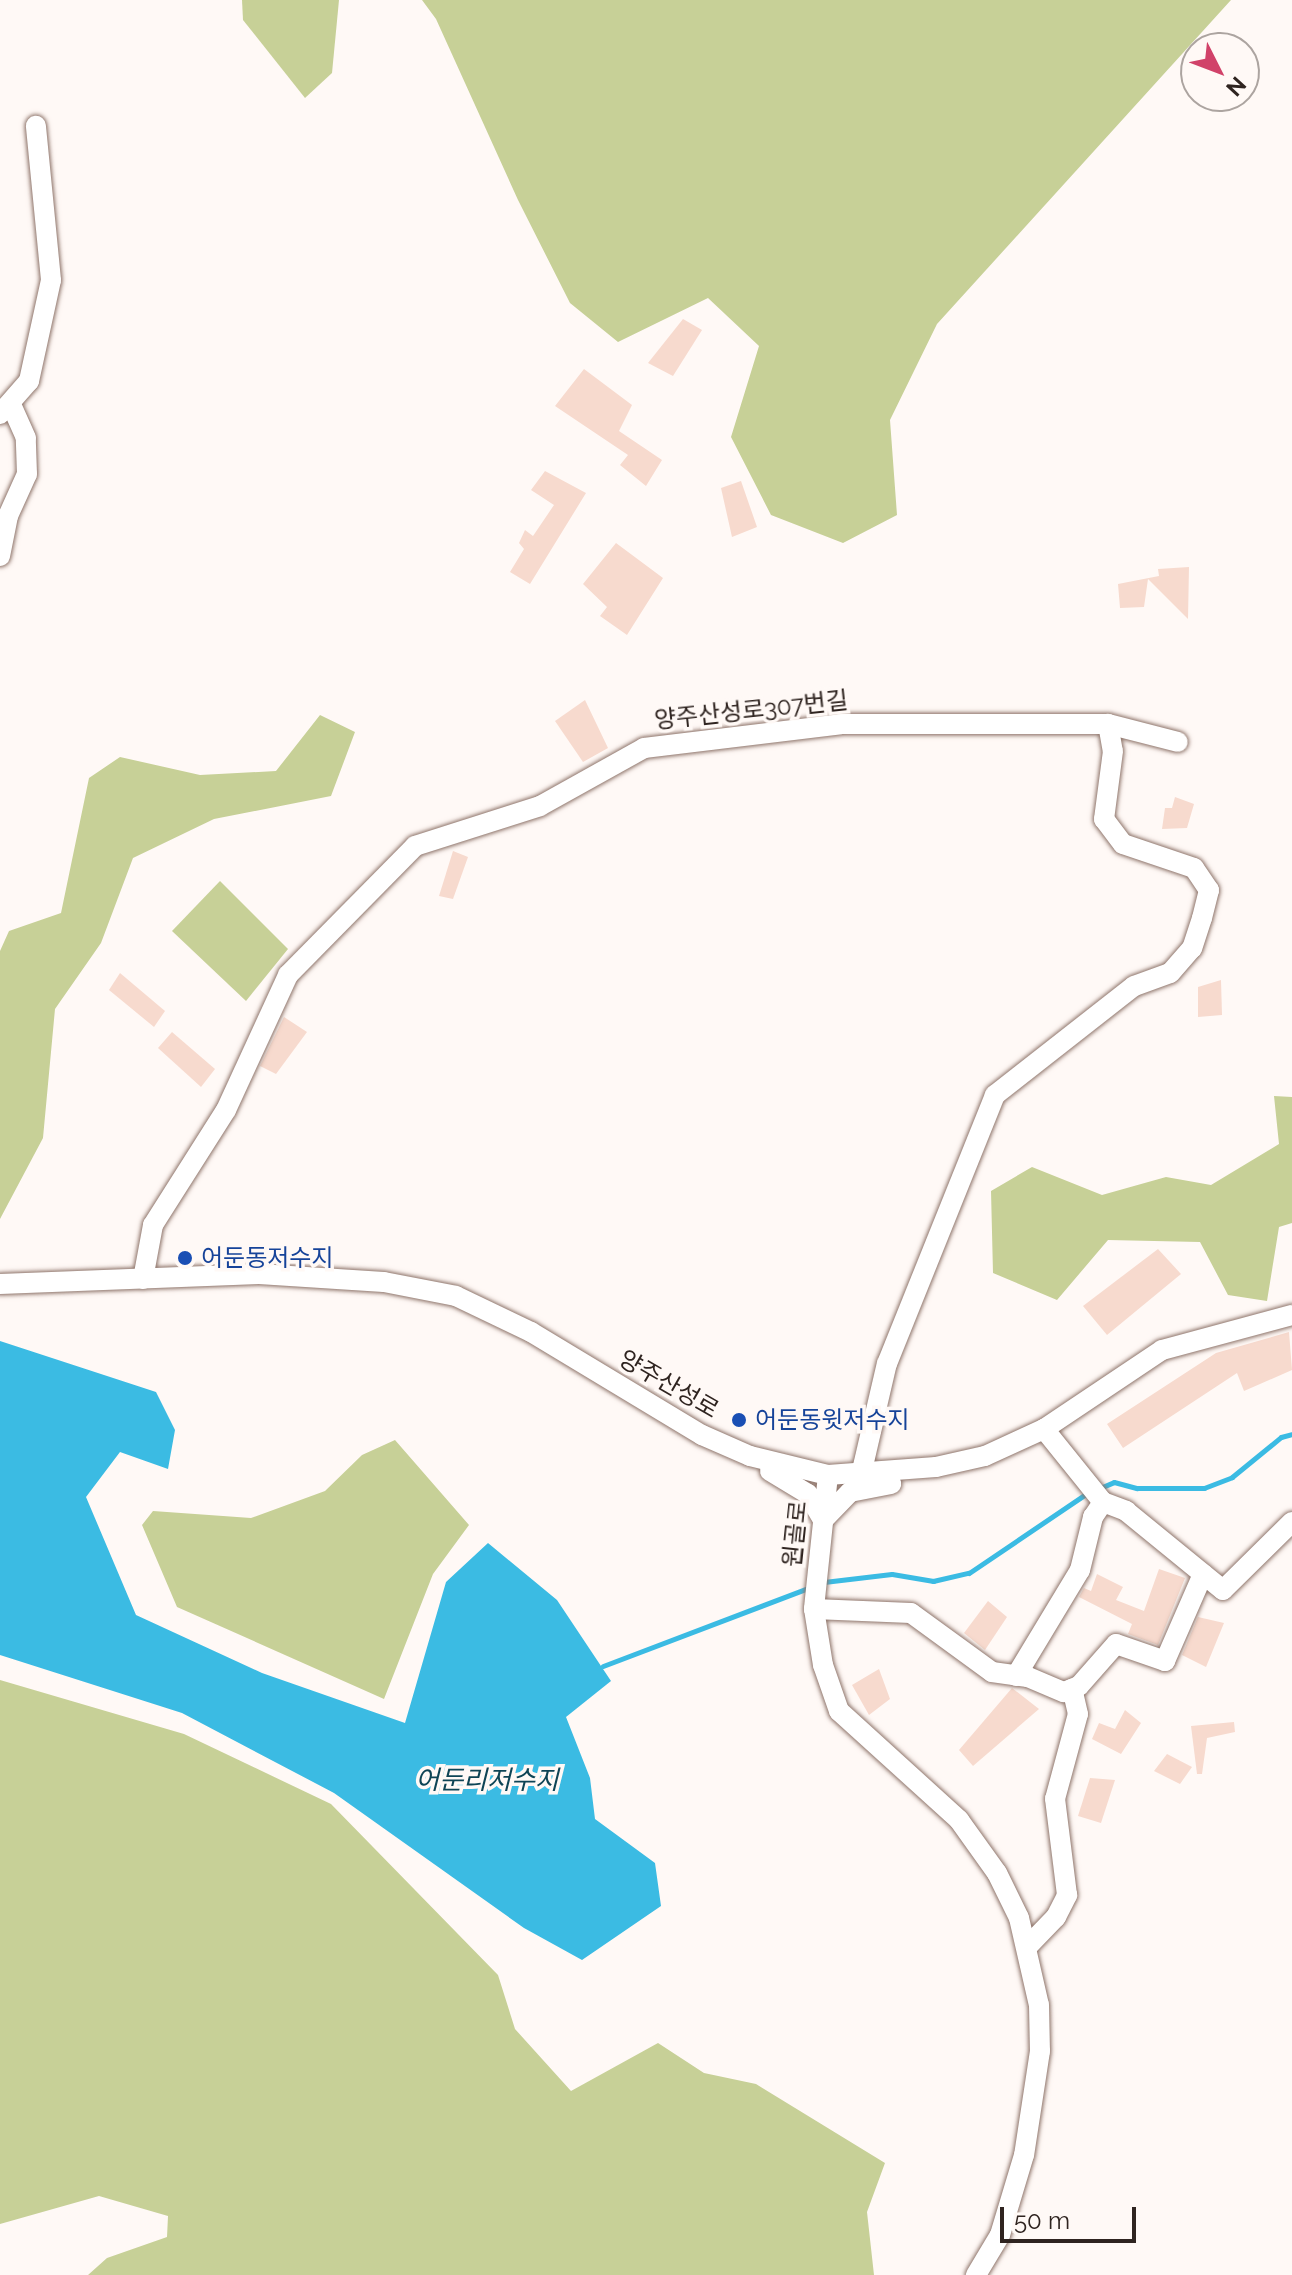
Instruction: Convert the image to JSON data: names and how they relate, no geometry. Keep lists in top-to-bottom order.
{
  "streets": {
    "street": ["양주산성로307번길", "양주산성로", "원골로"]
  },
  "crossings": [
    ["양주산성로307번길", "양주산성로"],
    ["양주산성로", "원골로"]
  ],
  "water": ["어둔리저수지"],
  "places": ["어둔동저수지", "어둔동윗저수지"],
  "scale_bar": "50 m",
  "north": "bottom right"
}
